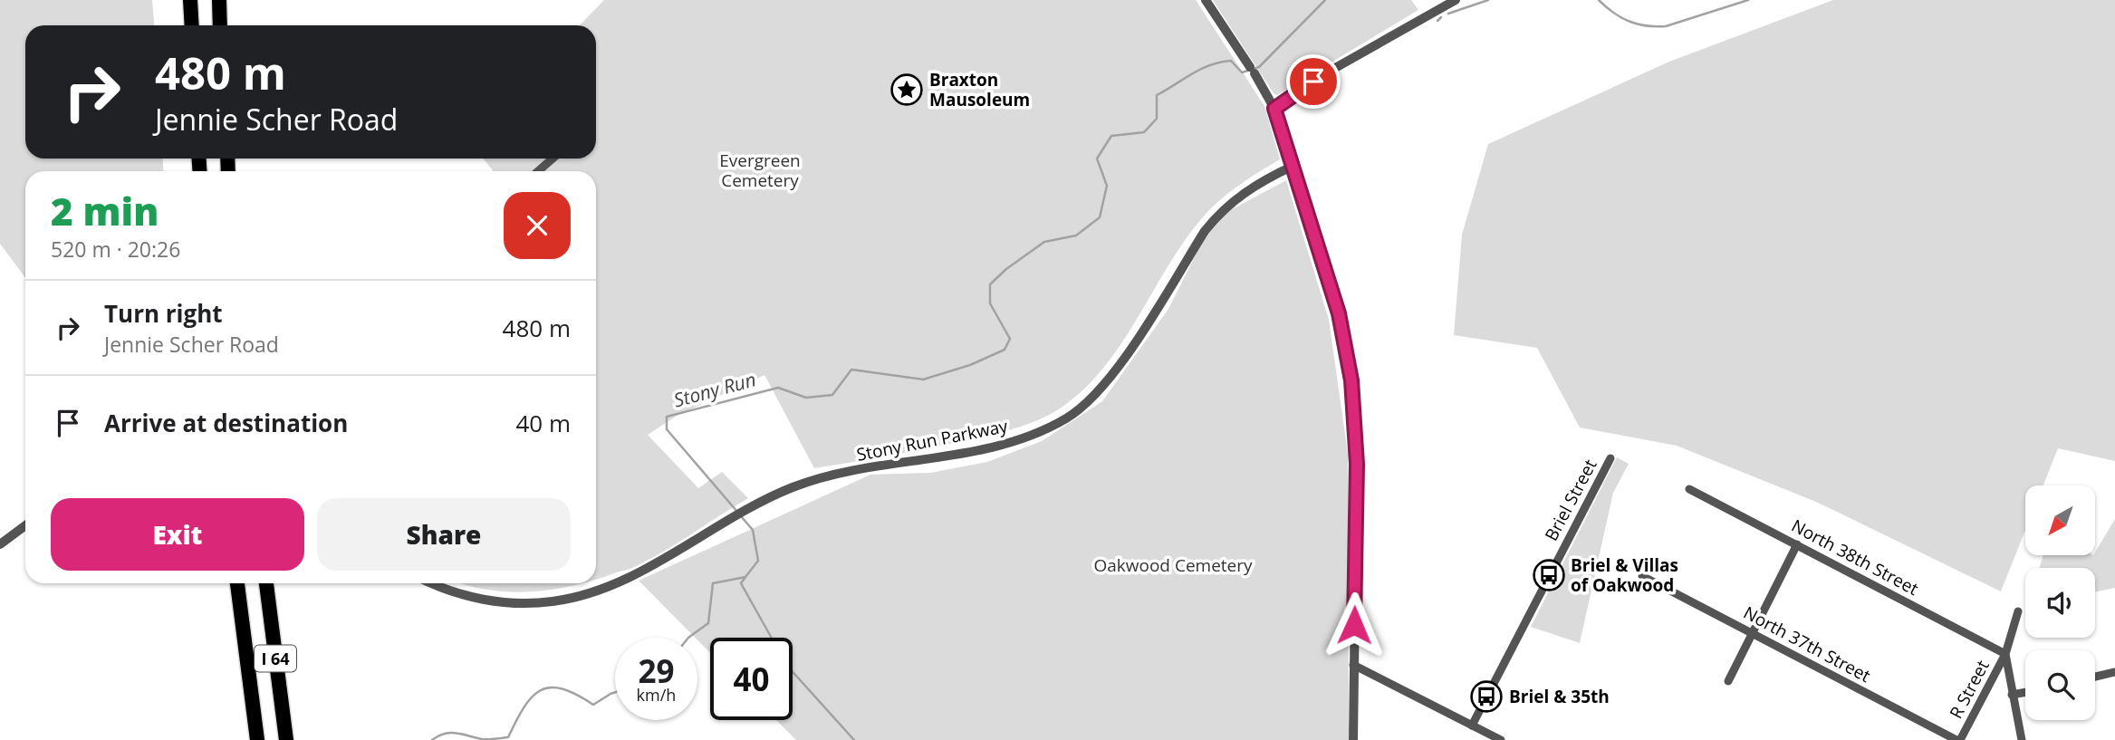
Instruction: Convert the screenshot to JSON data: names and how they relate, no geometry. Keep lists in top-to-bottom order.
{
  "streets": {
    "highway": ["I 64"],
    "street": [
      "Stony Run Parkway",
      "Briel Street",
      "North 38th Street",
      "North 37th Street",
      "R Street"
    ]
  },
  "crossings": [
    ["North 38th Street", "R Street"],
    ["North 37th Street", "R Street"]
  ],
  "water": ["Stony Run"],
  "parks": ["Evergreen Cemetery", "Oakwood Cemetery"],
  "places": {
    "place": ["Braxton Mausoleum"],
    "bus stop": ["Briel & Villas of Oakwood", "Briel & 35th"]
  },
  "north": "bottom left",
  "page": {
    "turn": ["480 m", "Jennie Scher Road"],
    "heading": ["2 min", "520 m · 20:26"],
    "list": [
      {
        "name": "Turn right",
        "note": "Jennie Scher Road",
        "value": "480 m"
      },
      {
        "name": "Arrive at destination",
        "value": "40 m"
      }
    ],
    "buttons": ["Exit", "Share"],
    "speed": "29 km/h",
    "limit": "40"
  }
}
